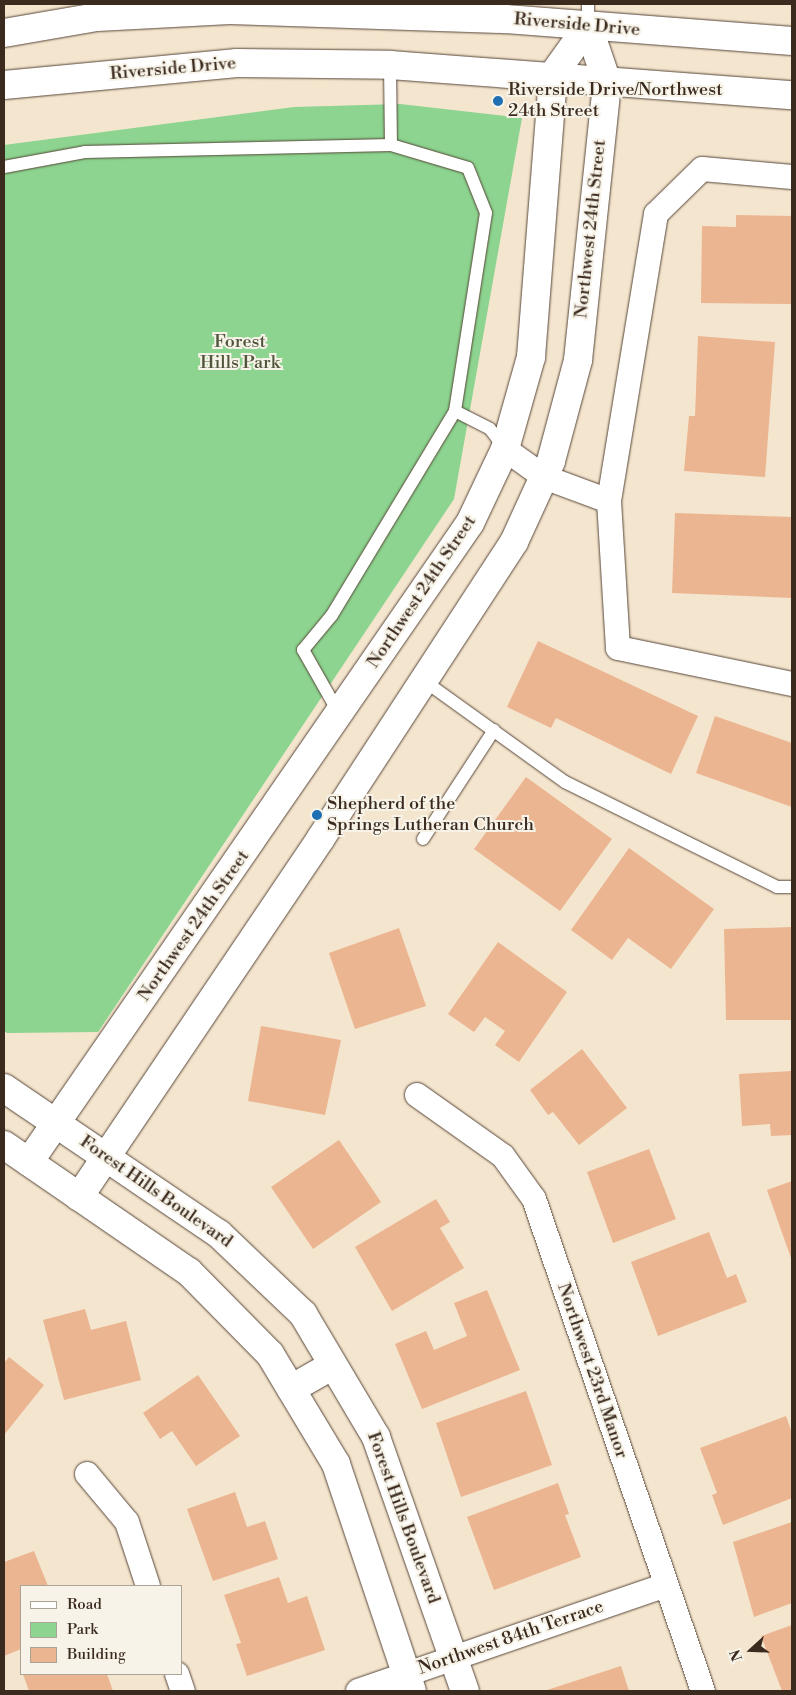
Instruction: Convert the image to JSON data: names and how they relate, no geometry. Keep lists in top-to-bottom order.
{
  "streets": {
    "street": [
      "Riverside Drive",
      "Northwest 24th Street",
      "Forest Hills Boulevard",
      "Northwest 23rd Manor",
      "Northwest 84th Terrace"
    ]
  },
  "crossings": [
    ["Riverside Drive", "Northwest 24th Street"],
    ["Northwest 24th Street", "Forest Hills Boulevard"],
    ["Forest Hills Boulevard", "Northwest 84th Terrace"],
    ["Northwest 23rd Manor", "Northwest 84th Terrace"]
  ],
  "parks": ["Forest Hills Park"],
  "places": ["Riverside Drive/Northwest 24th Street", "Shepherd of the Springs Lutheran Church"],
  "legend": ["Road", "Park", "Building"],
  "north": "left"
}
